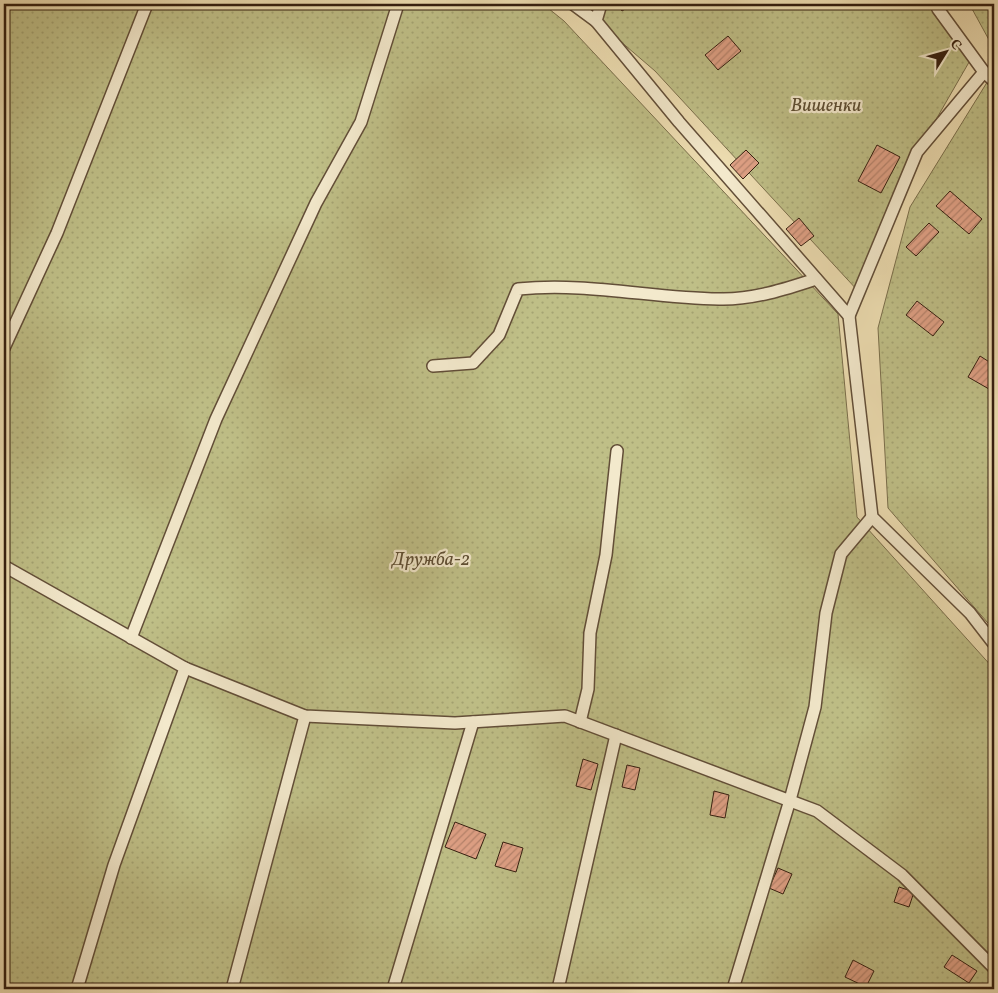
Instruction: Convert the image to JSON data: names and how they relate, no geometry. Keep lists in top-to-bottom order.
{
  "parks": ["Вишенки", "Дружба-2"],
  "north": "top right"
}
